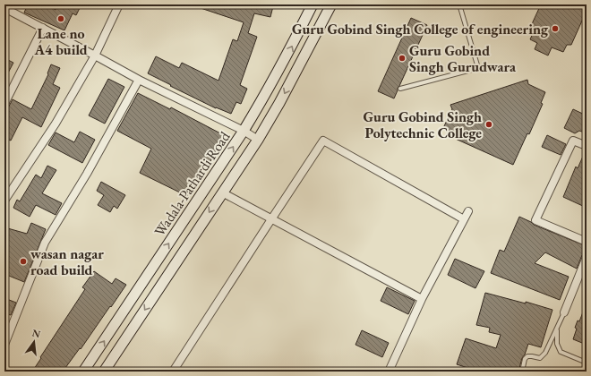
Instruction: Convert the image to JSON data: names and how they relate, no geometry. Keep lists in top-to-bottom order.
{
  "streets": {
    "main road": ["Wadala-Pathardi Road"]
  },
  "places": [
    "Lane no A4 build",
    "Guru Gobind Singh College of engineering",
    "Guru Gobind Singh Gurudwara",
    "Guru Gobind Singh Polytechnic College",
    "wasan nagar road build"
  ],
  "north": "top"
}
